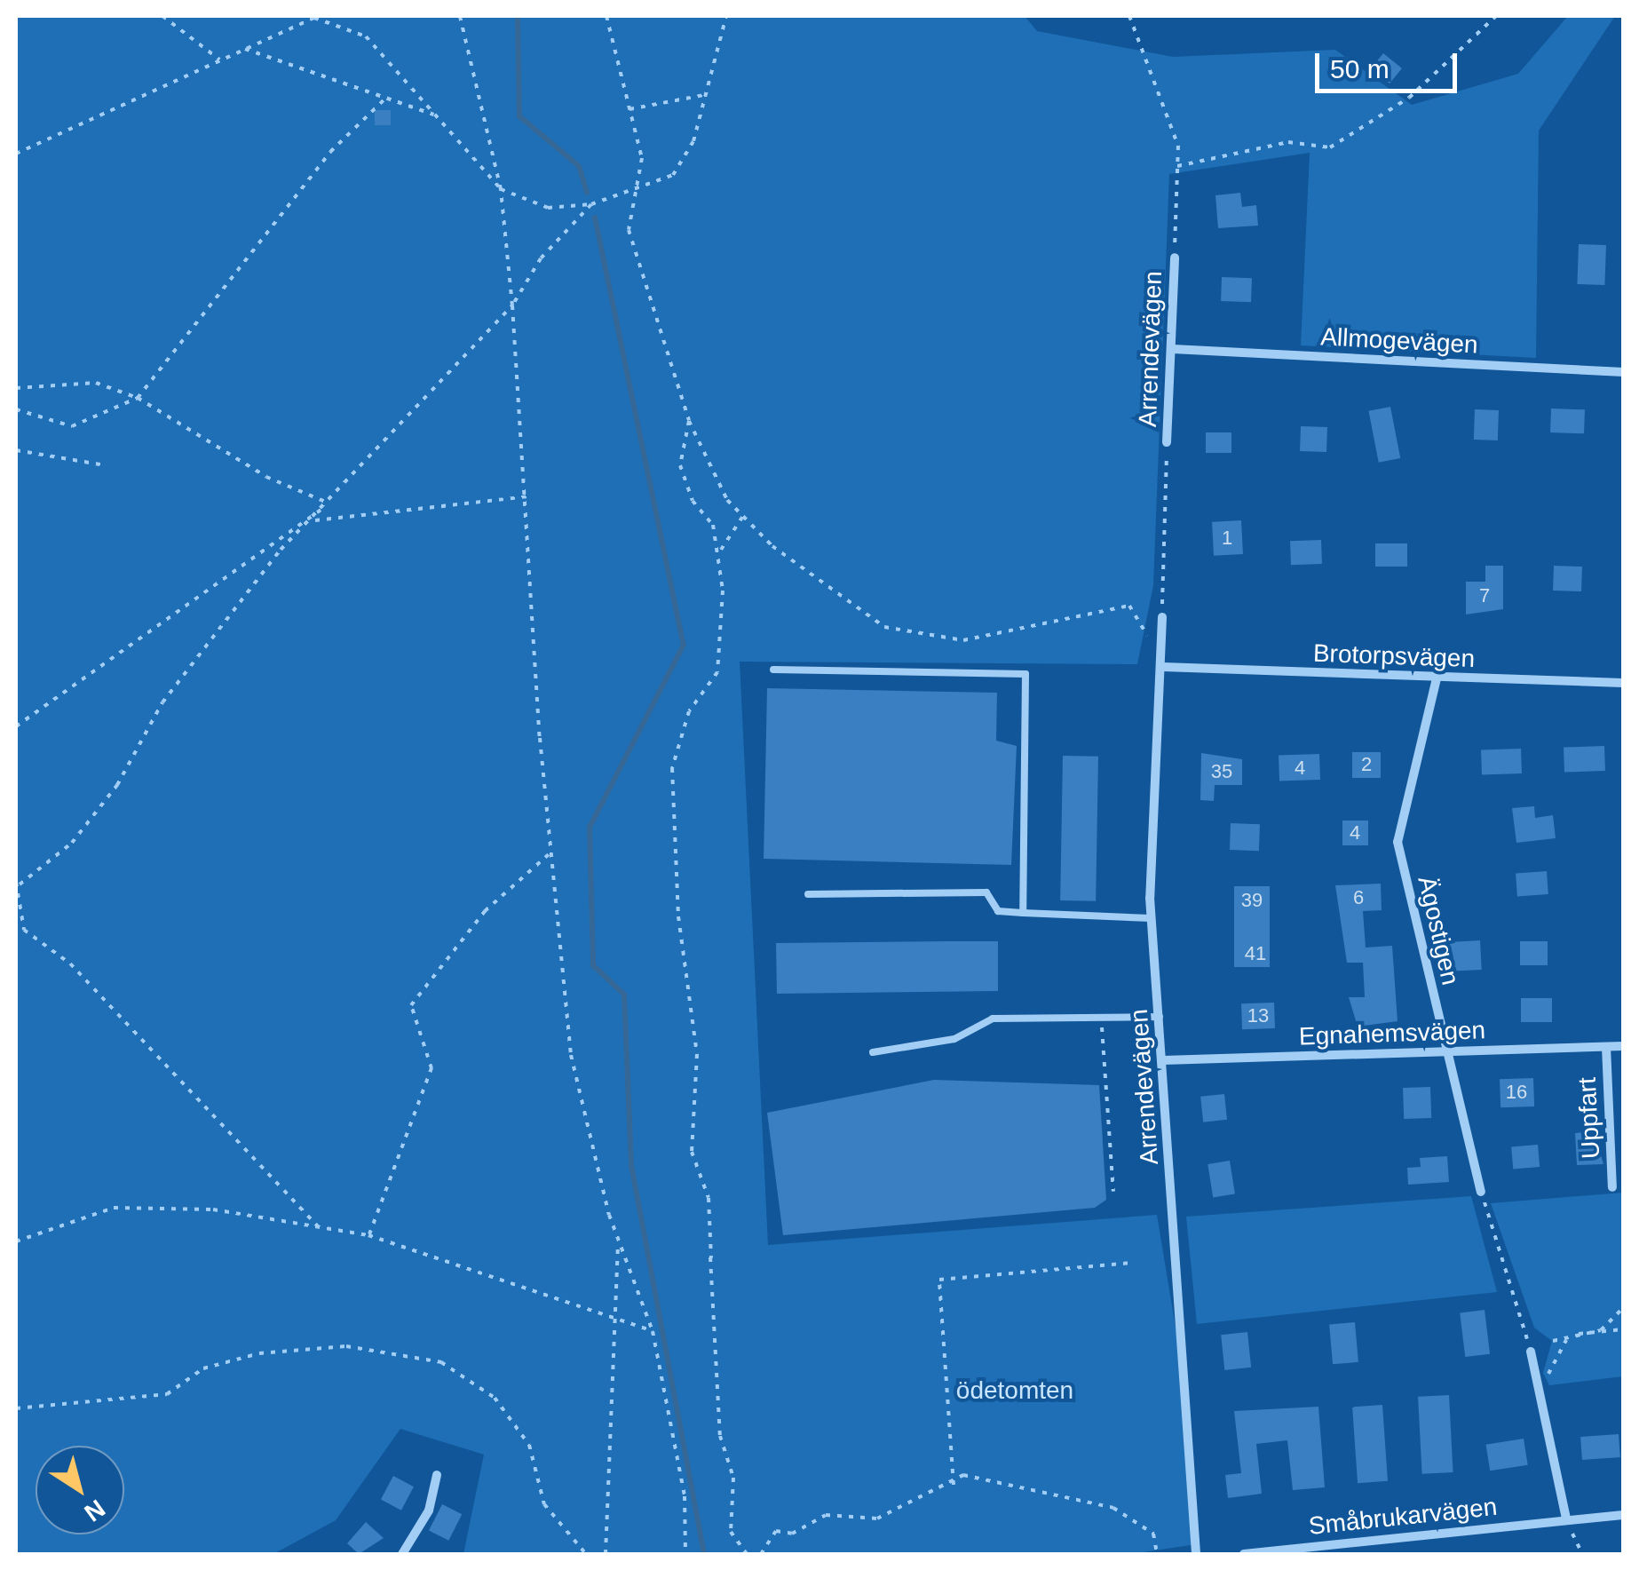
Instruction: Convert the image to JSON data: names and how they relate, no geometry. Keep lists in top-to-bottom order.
{
  "streets": {
    "street": [
      "Allmogevägen",
      "Arrendevägen",
      "Brotorpsvägen",
      "Ägostigen",
      "Egnahemsvägen",
      "Uppfart",
      "Småbrukarvägen"
    ]
  },
  "crossings": [
    ["Allmogevägen", "Arrendevägen"],
    ["Arrendevägen", "Brotorpsvägen"],
    ["Arrendevägen", "Egnahemsvägen"],
    ["Brotorpsvägen", "Ägostigen"],
    ["Ägostigen", "Egnahemsvägen"],
    ["Egnahemsvägen", "Uppfart"]
  ],
  "parks": ["ödetomten"],
  "house_numbers": [
    "1",
    "7",
    "2",
    "4",
    "35",
    "4",
    "6",
    "39",
    "41",
    "13",
    "16"
  ],
  "scale_bar": "50 m",
  "north": "bottom right"
}
